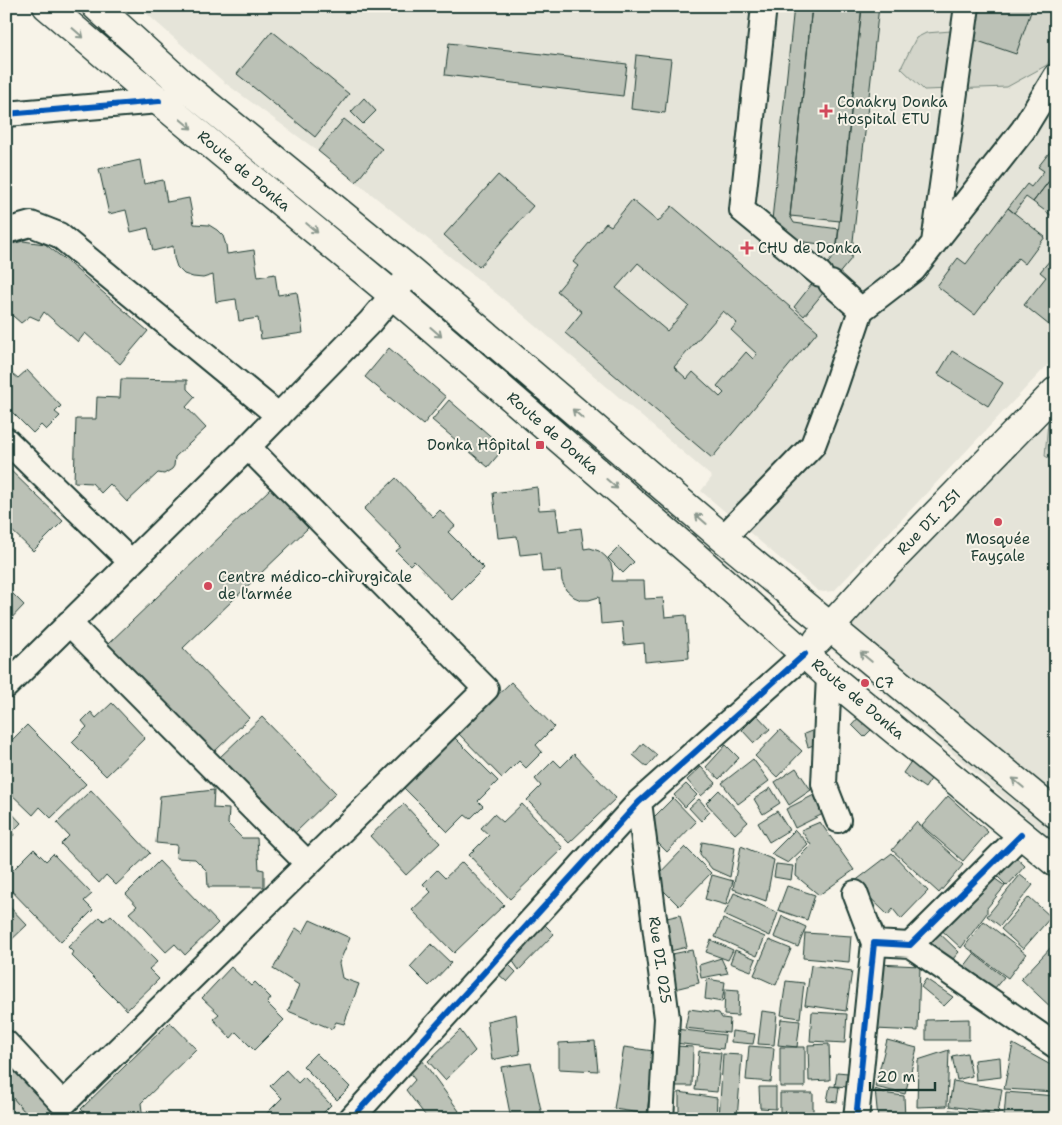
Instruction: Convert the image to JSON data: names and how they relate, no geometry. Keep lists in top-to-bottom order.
{
  "streets": {
    "main road": ["Route de Donka", "Rue DI. 251"],
    "street": ["Rue DI. 025"]
  },
  "crossings": [
    ["Route de Donka", "Rue DI. 251"]
  ],
  "places": {
    "health": ["Conakry Donka Hospital ETU", "CHU de Donka"],
    "transit": ["Donka Hôpital"],
    "other": ["Mosquée Fayçale", "Centre médico-chirurgicale de l'armée", "C7"]
  },
  "scale_bar": "20 m"
}
